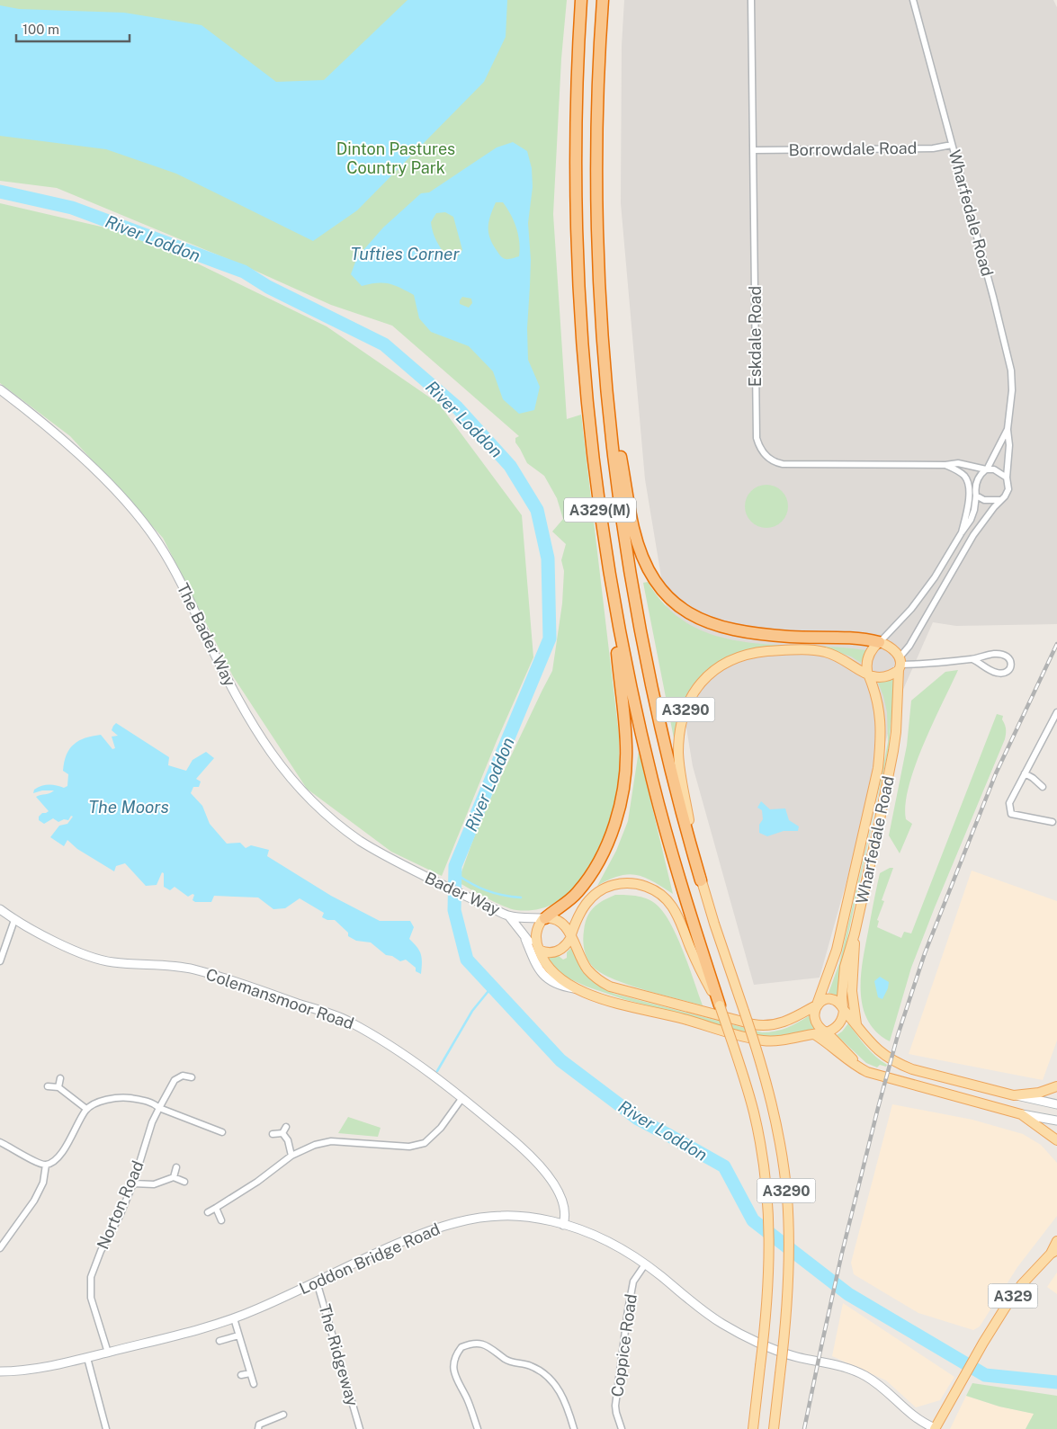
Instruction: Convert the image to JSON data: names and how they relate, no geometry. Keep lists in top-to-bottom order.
{
  "streets": {
    "highway": ["A329(M)"],
    "main road": ["Wharfedale Road", "A3290", "A329"],
    "street": [
      "Borrowdale Road",
      "Eskdale Road",
      "The Bader Way",
      "Bader Way",
      "Colemansmoor Road",
      "Norton Road",
      "Loddon Bridge Road",
      "Coppice Road",
      "The Ridgeway"
    ]
  },
  "crossings": [
    ["Borrowdale Road", "Wharfedale Road"],
    ["Borrowdale Road", "Eskdale Road"],
    ["Wharfedale Road", "Eskdale Road"],
    ["Wharfedale Road", "A329(M)"],
    ["Wharfedale Road", "A3290"],
    ["A329(M)", "A3290"],
    ["A329(M)", "Bader Way"],
    ["The Bader Way", "Bader Way"],
    ["A3290", "Bader Way"],
    ["Colemansmoor Road", "Loddon Bridge Road"],
    ["Norton Road", "Loddon Bridge Road"],
    ["Loddon Bridge Road", "A329"],
    ["Loddon Bridge Road", "Coppice Road"],
    ["Loddon Bridge Road", "The Ridgeway"]
  ],
  "water": ["River Loddon", "Tufties Corner", "The Moors"],
  "parks": ["Dinton Pastures Country Park"],
  "scale_bar": "100 m"
}
